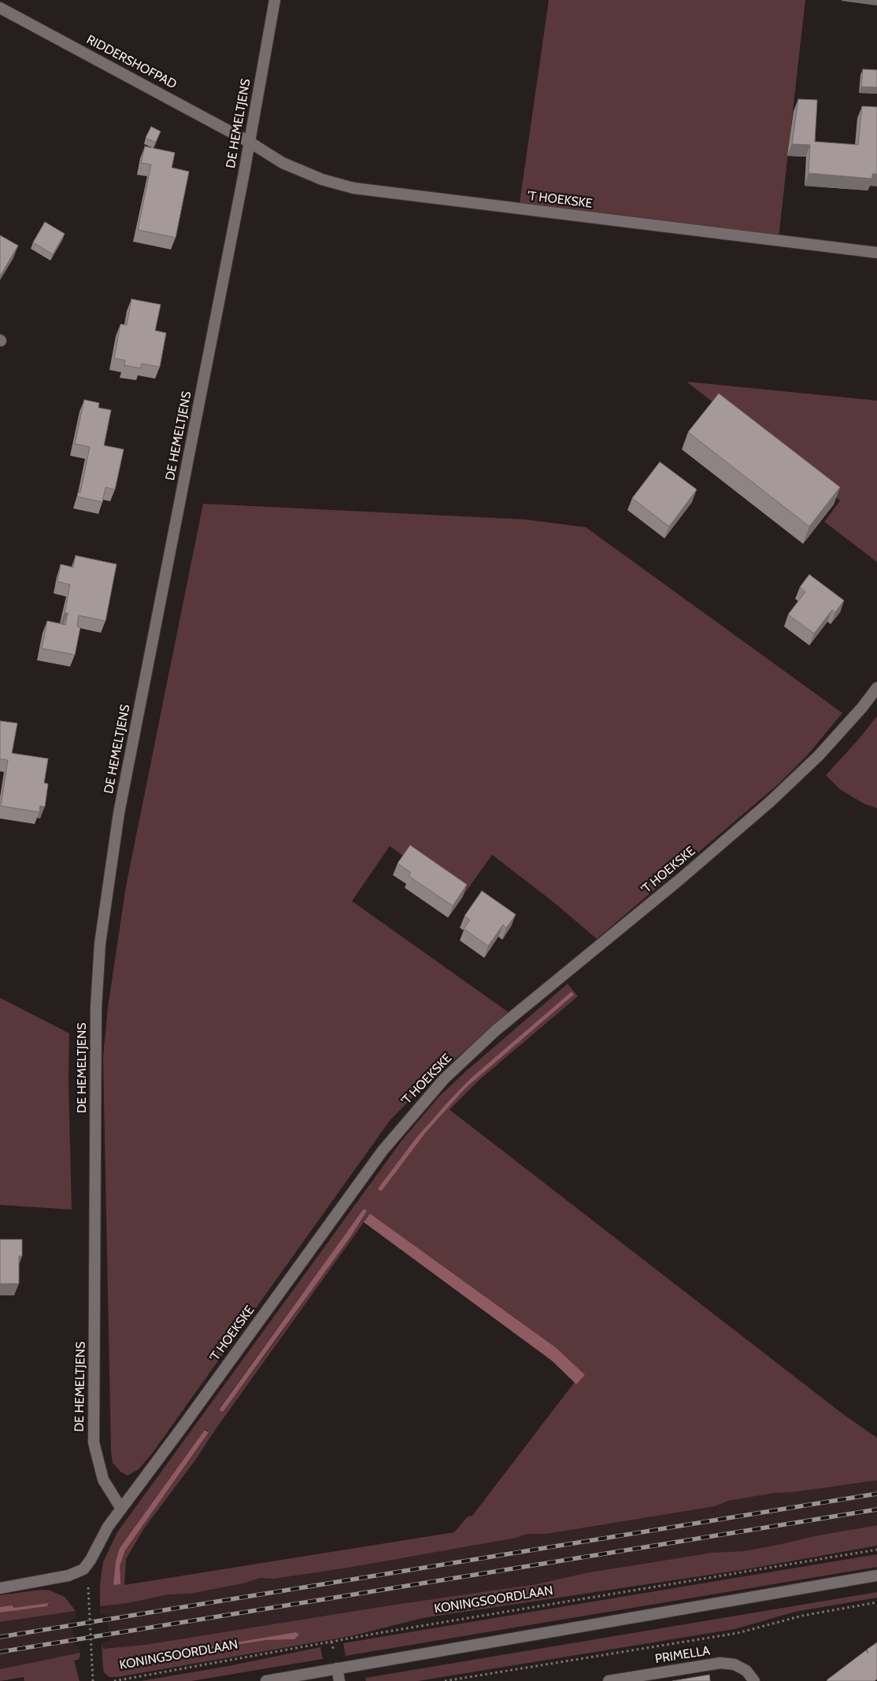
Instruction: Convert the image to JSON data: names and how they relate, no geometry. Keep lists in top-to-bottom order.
{
  "streets": {
    "street": [
      "RIDDERSHOFPAD",
      "DE HEMELTJENS",
      "'T HOEKSKE",
      "PRIMELLA"
    ],
    "path": ["KONINGSOORDLAAN"]
  },
  "crossings": [
    ["RIDDERSHOFPAD", "DE HEMELTJENS"],
    ["RIDDERSHOFPAD", "'T HOEKSKE"],
    ["DE HEMELTJENS", "'T HOEKSKE"]
  ]
}
